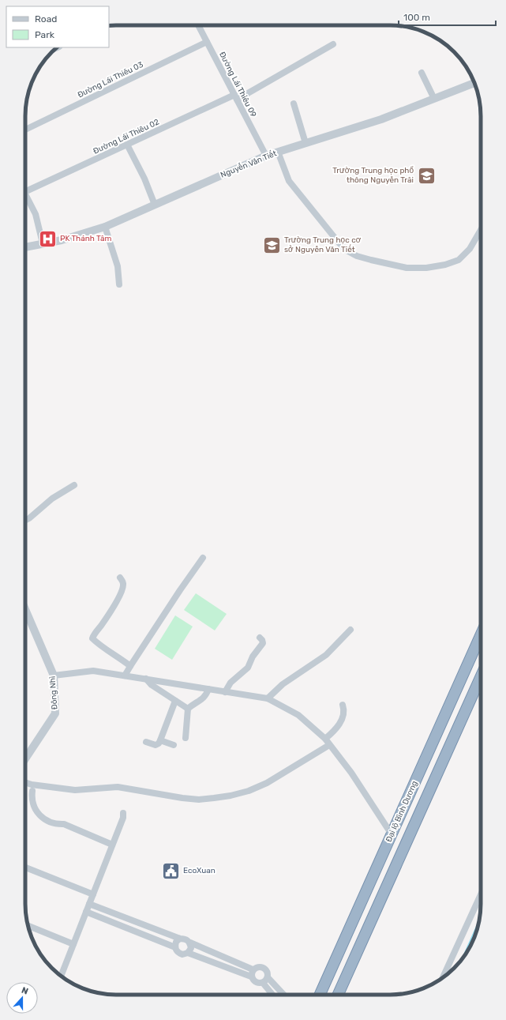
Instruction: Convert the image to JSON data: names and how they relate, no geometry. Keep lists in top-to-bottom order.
{
  "streets": {
    "highway": ["Đại lộ Bình Dương"],
    "street": [
      "Đường Lái Thiêu 03",
      "Đường Lái Thiêu 09",
      "Đường Lái Thiêu 02",
      "Nguyễn Văn Tiết",
      "Đông Nhì"
    ]
  },
  "crossings": [
    ["Đường Lái Thiêu 03", "Đường Lái Thiêu 09"],
    ["Đường Lái Thiêu 09", "Đường Lái Thiêu 02"],
    ["Đường Lái Thiêu 09", "Nguyễn Văn Tiết"]
  ],
  "places": {
    "school or university": ["Trường Trung học phổ thông Nguyễn Trãi", "Trường Trung học cơ sở Nguyễn Văn Tiết"],
    "hospital": ["PK Thánh Tâm"],
    "public building": ["EcoXuan"]
  },
  "legend": ["Road", "Park"],
  "scale_bar": "100 m",
  "north": "top"
}
